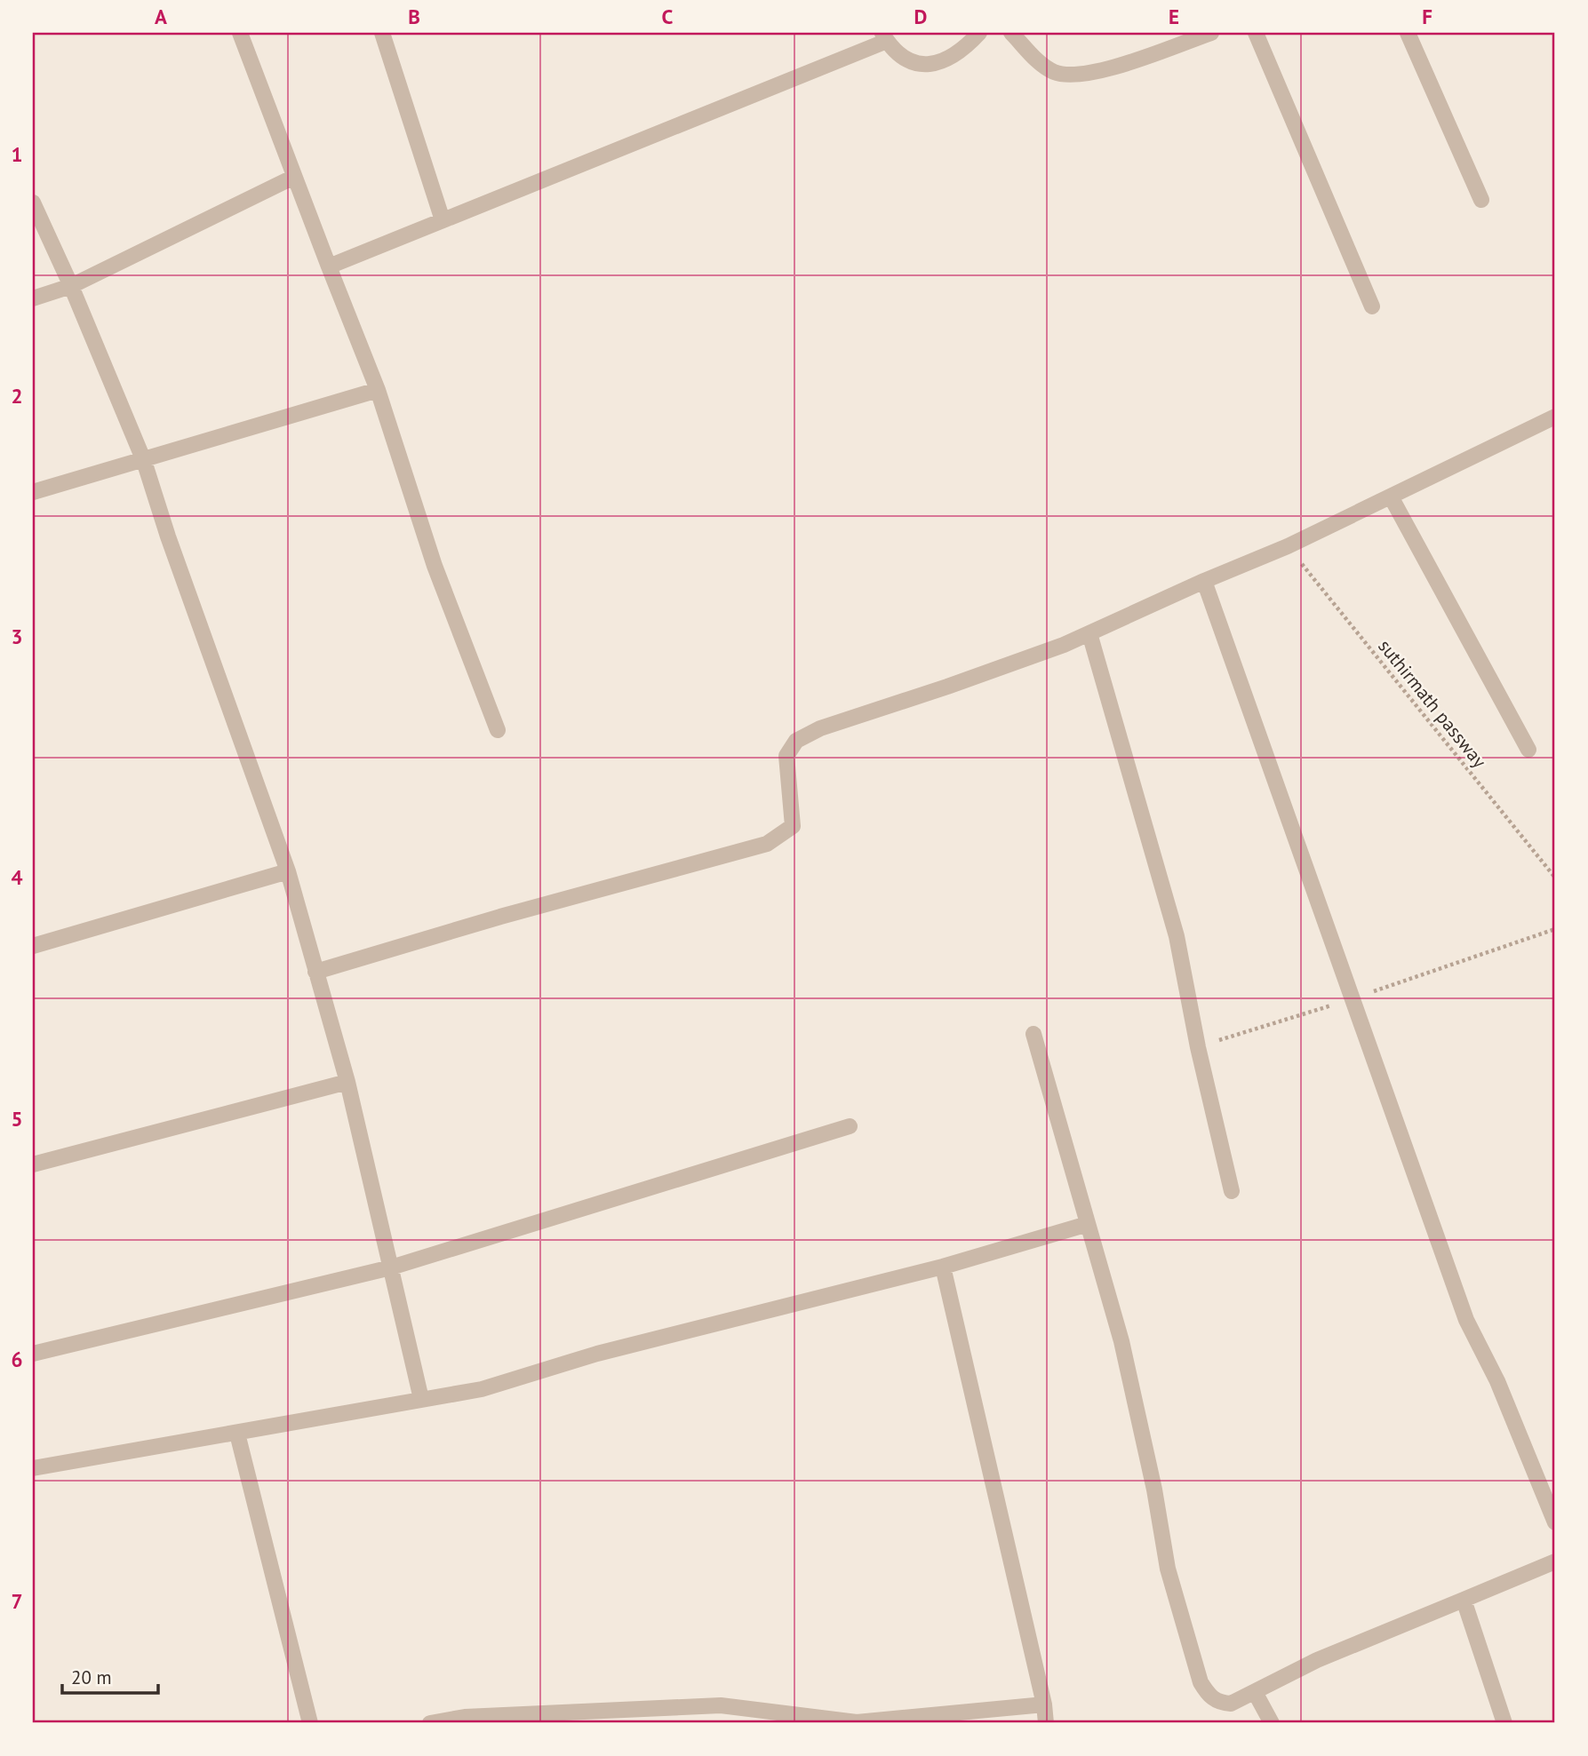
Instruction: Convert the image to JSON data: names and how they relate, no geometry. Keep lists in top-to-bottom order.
{
  "streets": {
    "path": ["suthirmath passway"]
  },
  "scale_bar": "20 m",
  "grid": {
    "columns": [
      "A",
      "B",
      "C",
      "D",
      "E",
      "F"
    ],
    "rows": [
      "1",
      "2",
      "3",
      "4",
      "5",
      "6",
      "7"
    ]
  }
}
